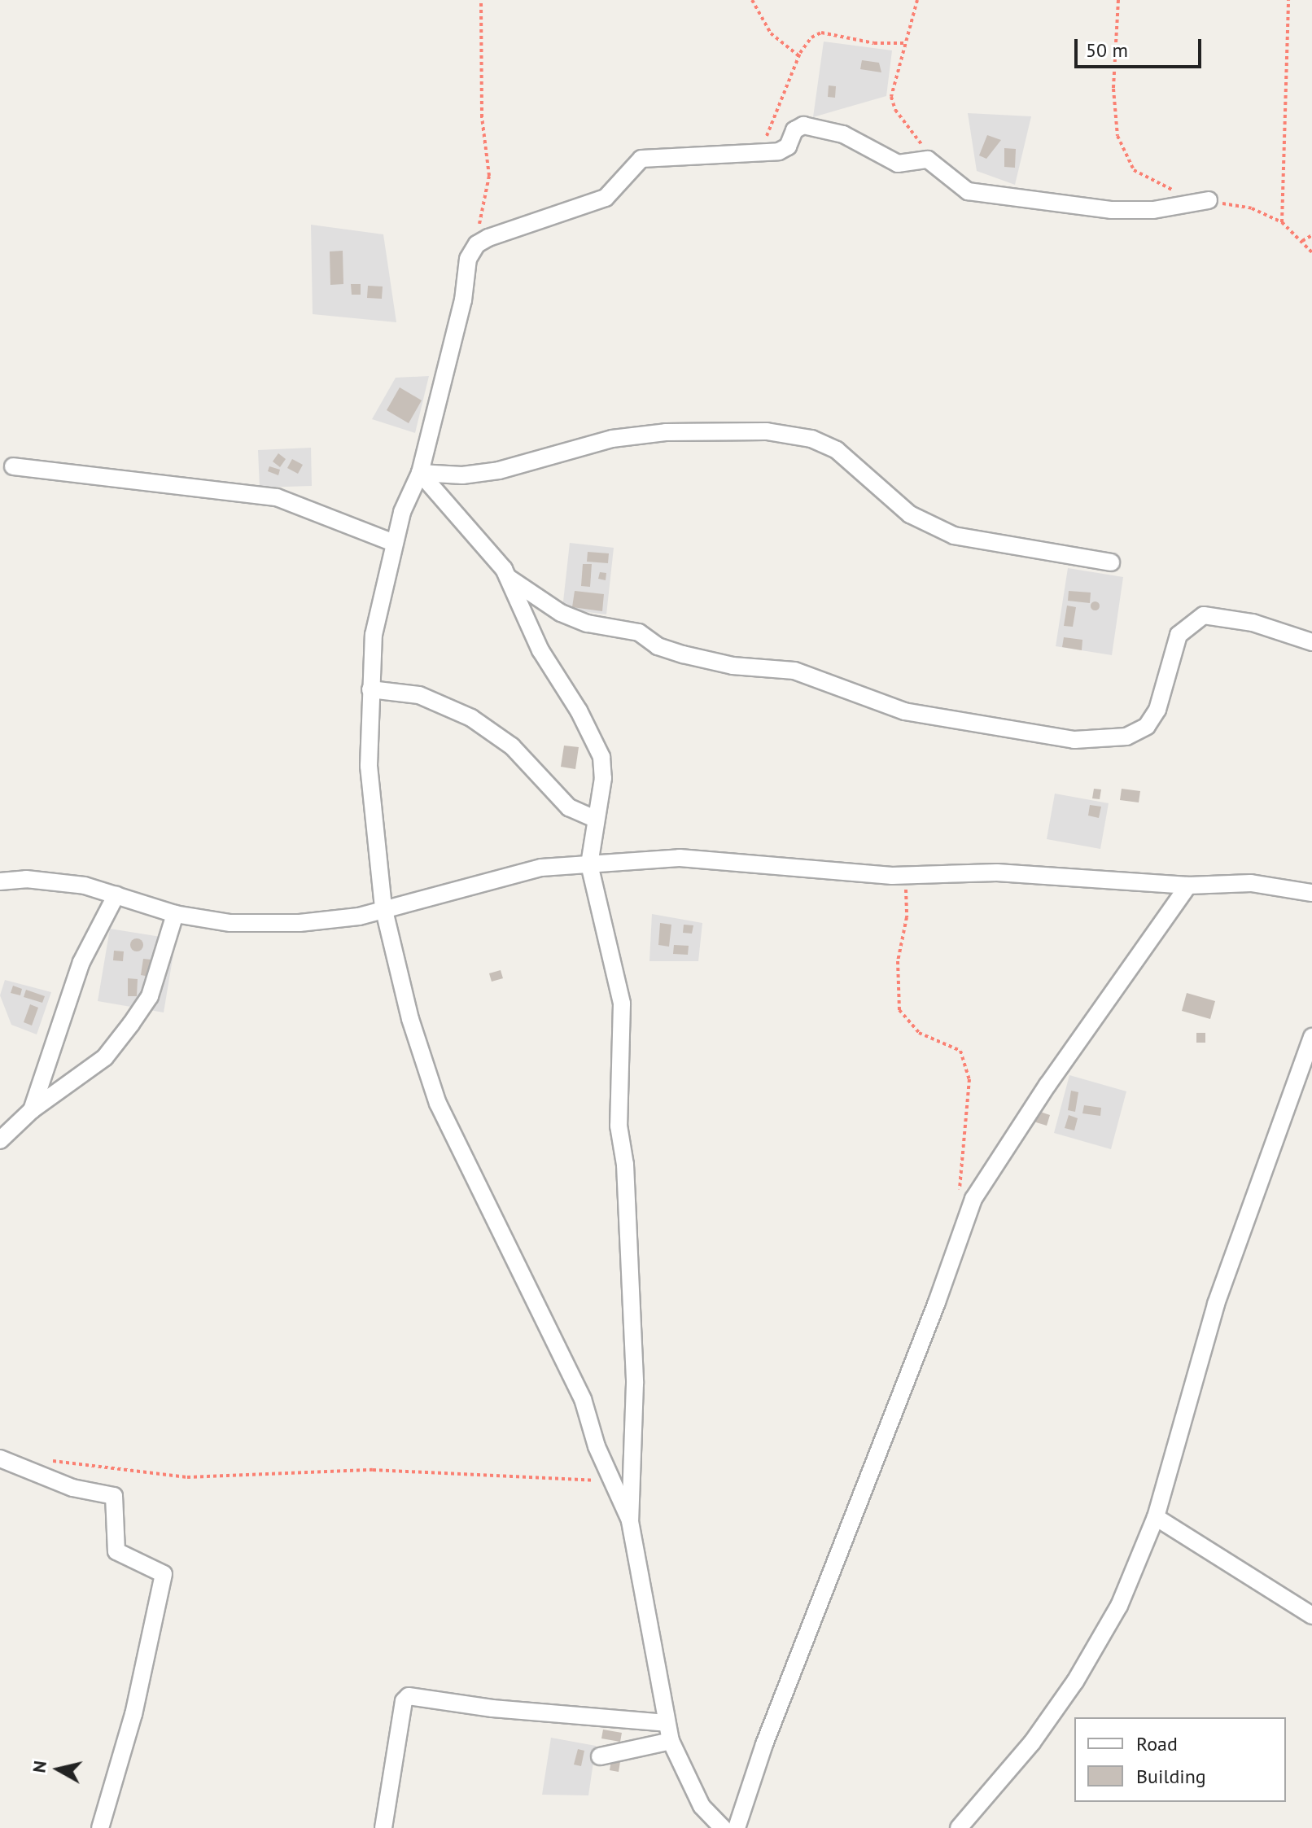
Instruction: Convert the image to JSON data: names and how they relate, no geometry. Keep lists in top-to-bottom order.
{
  "legend": ["Road", "Building"],
  "scale_bar": "50 m",
  "north": "left"
}
